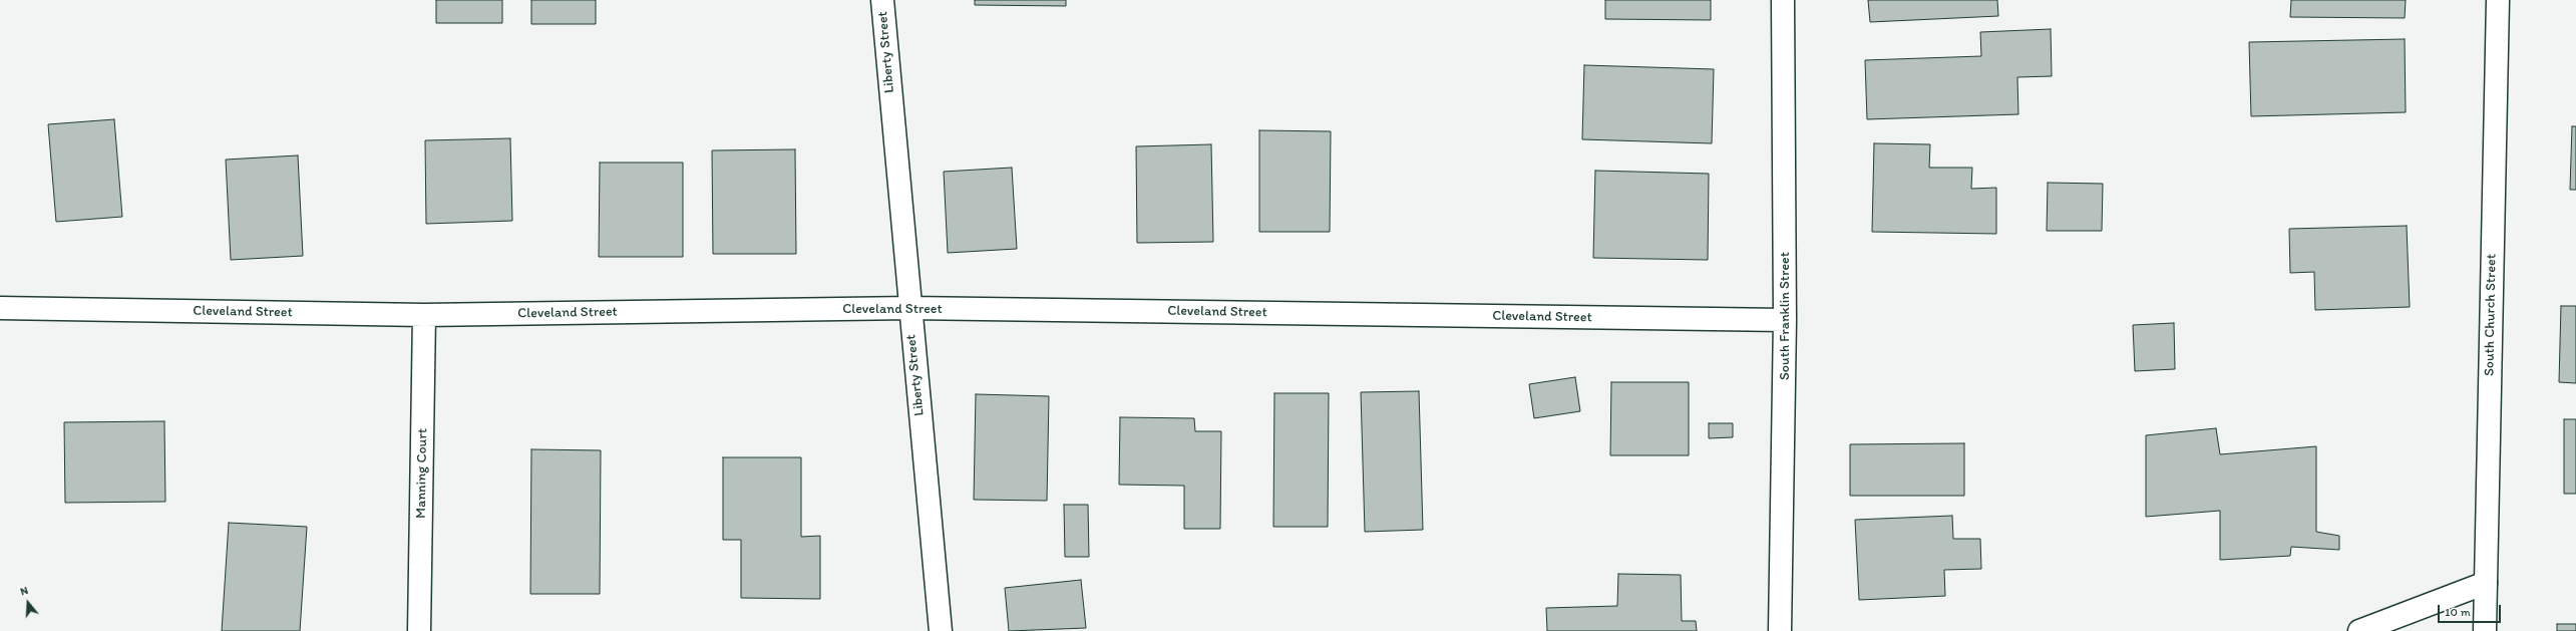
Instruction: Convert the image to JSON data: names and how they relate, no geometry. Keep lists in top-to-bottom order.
{
  "streets": {
    "street": [
      "Liberty Street",
      "Cleveland Street",
      "South Church Street",
      "South Franklin Street",
      "Manning Court"
    ]
  },
  "crossings": [
    ["Liberty Street", "Cleveland Street"],
    ["Cleveland Street", "South Franklin Street"],
    ["Cleveland Street", "Manning Court"]
  ],
  "scale_bar": "10 m",
  "north": "top"
}
